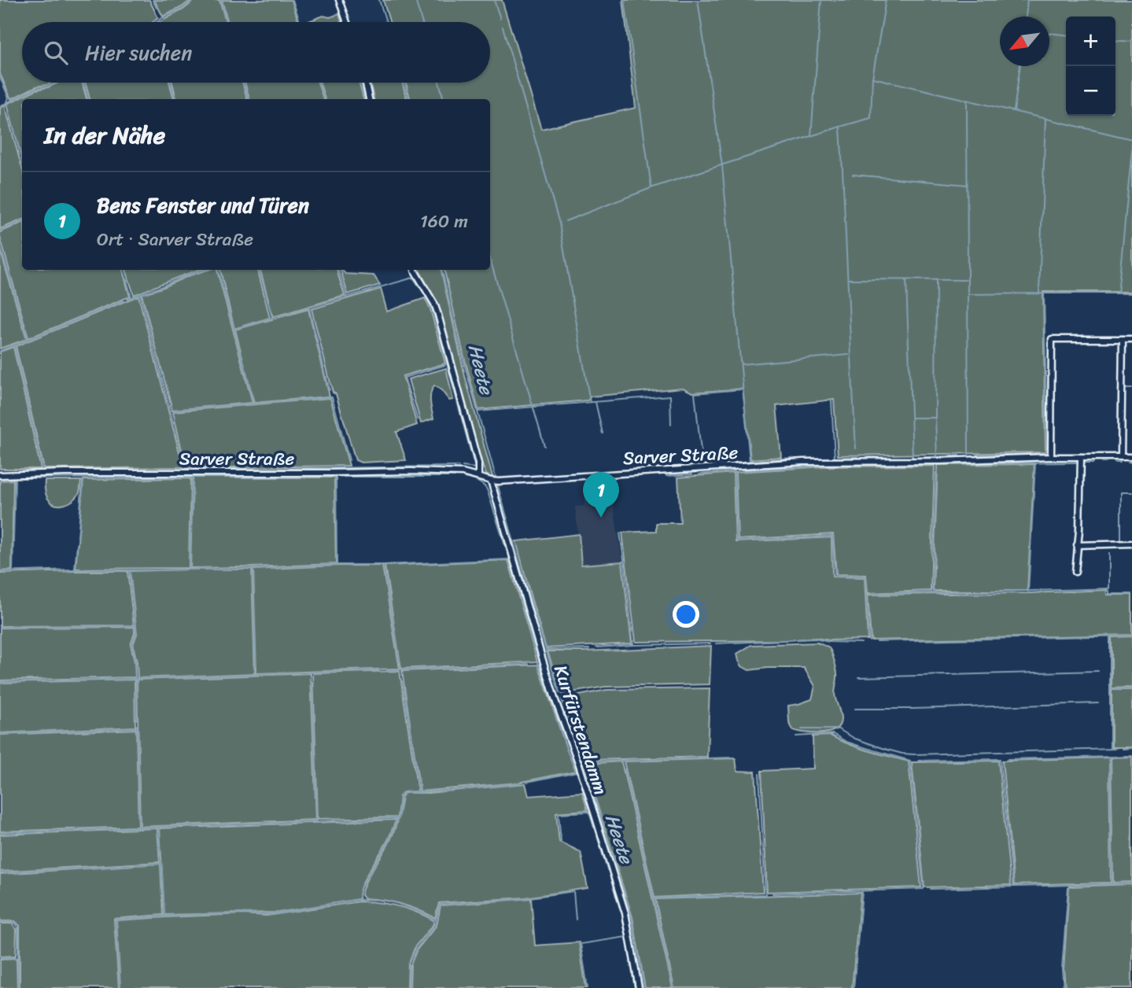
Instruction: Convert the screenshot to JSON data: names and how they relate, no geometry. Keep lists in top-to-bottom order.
{
  "streets": {
    "street": ["Sarver Straße", "Kurfürstendamm"]
  },
  "crossings": [
    ["Sarver Straße", "Kurfürstendamm"]
  ],
  "water": ["Heete"],
  "north": "bottom left",
  "page": {
    "map_buttons": ["+", "−"],
    "search": "Hier suchen",
    "heading": "In der Nähe",
    "list": [
      {
        "mark": "1",
        "name": "Bens Fenster und Türen",
        "note": "Ort · Sarver Straße",
        "value": "160 m"
      }
    ],
    "pins": "1"
  }
}
